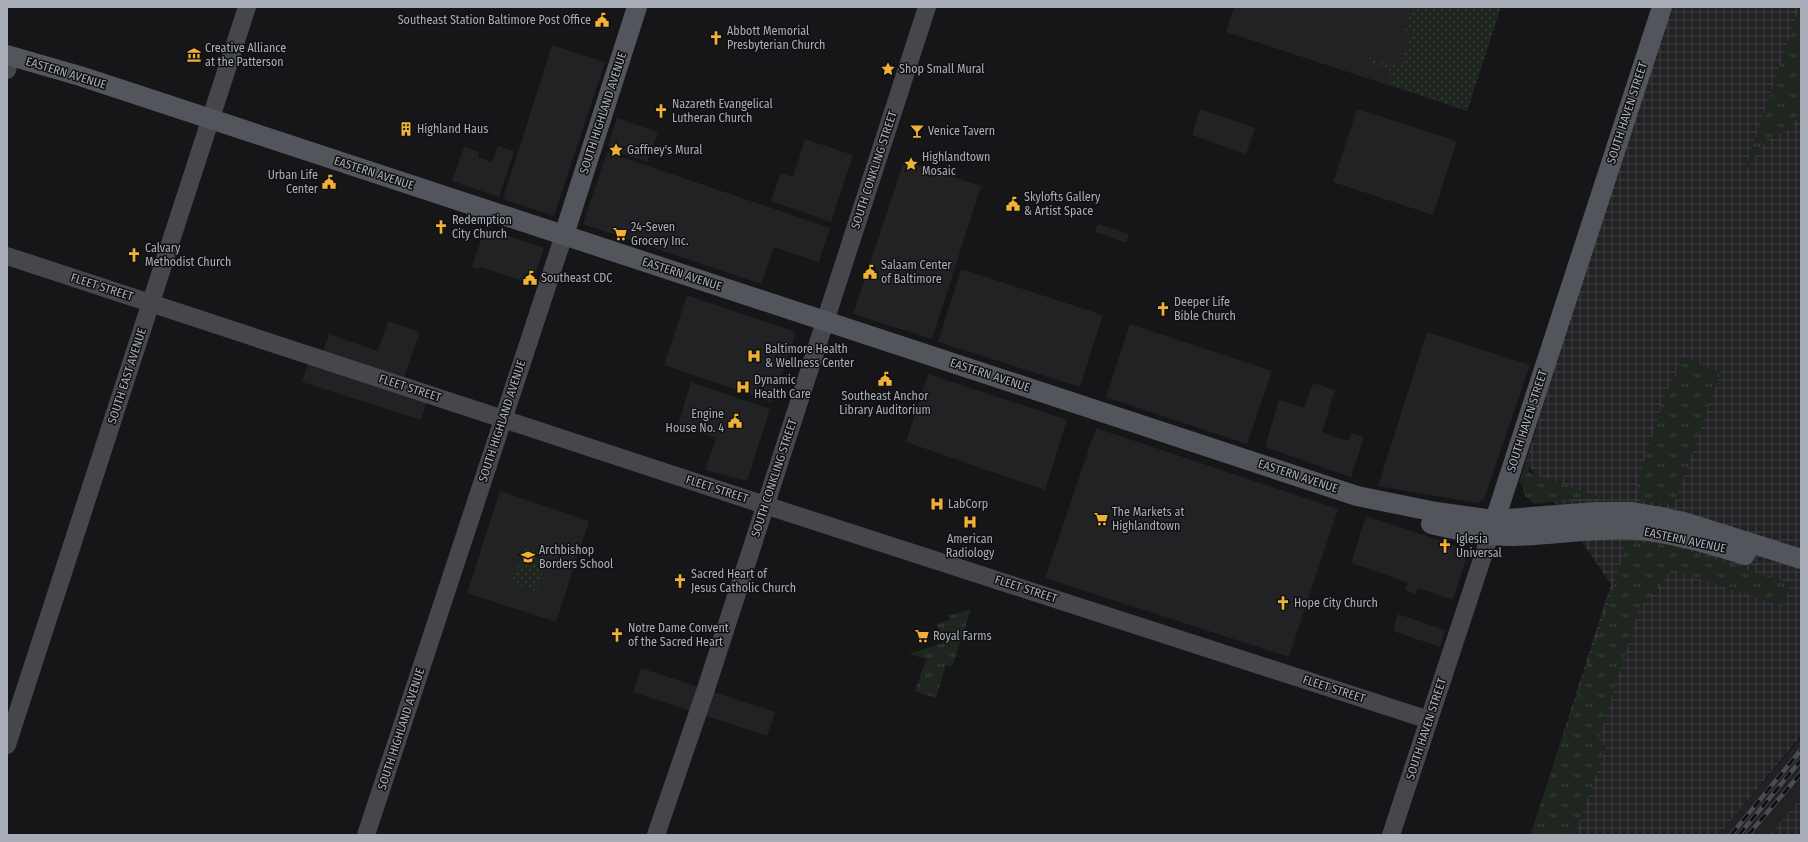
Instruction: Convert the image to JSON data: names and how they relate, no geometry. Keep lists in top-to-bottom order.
{
  "streets": {
    "main road": ["EASTERN AVENUE", "SOUTH HIGHLAND AVENUE", "SOUTH HAVEN STREET"],
    "street": ["SOUTH CONKLING STREET", "FLEET STREET", "SOUTH EAST AVENUE"]
  },
  "crossings": [
    ["EASTERN AVENUE", "SOUTH HIGHLAND AVENUE"],
    ["EASTERN AVENUE", "SOUTH HAVEN STREET"],
    ["EASTERN AVENUE", "SOUTH CONKLING STREET"],
    ["EASTERN AVENUE", "SOUTH EAST AVENUE"],
    ["SOUTH HIGHLAND AVENUE", "FLEET STREET"],
    ["SOUTH HAVEN STREET", "FLEET STREET"],
    ["SOUTH CONKLING STREET", "FLEET STREET"],
    ["FLEET STREET", "SOUTH EAST AVENUE"]
  ],
  "places": {
    "public building": [
      "Southeast Station Baltimore Post Office",
      "Urban Life Center",
      "Skylofts Gallery & Artist Space",
      "Salaam Center of Baltimore",
      "Southeast CDC",
      "Southeast Anchor Library Auditorium",
      "Engine House No. 4"
    ],
    "church": [
      "Abbott Memorial Presbyterian Church",
      "Nazareth Evangelical Lutheran Church",
      "Redemption City Church",
      "Calvary Methodist Church",
      "Deeper Life Bible Church",
      "Iglesia Universal",
      "Sacred Heart of Jesus Catholic Church",
      "Hope City Church",
      "Notre Dame Convent of the Sacred Heart"
    ],
    "museum": ["Creative Alliance at the Patterson"],
    "place": ["Shop Small Mural", "Gaffney's Mural", "Highlandtown Mosaic"],
    "building": ["Highland Haus"],
    "bar": ["Venice Tavern"],
    "supermarket": ["24-Seven Grocery Inc.", "The Markets at Highlandtown", "Royal Farms"],
    "hospital": [
      "Baltimore Health & Wellness Center",
      "Dynamic Health Care",
      "LabCorp",
      "American Radiology"
    ],
    "school or university": ["Archbishop Borders School"]
  }
}
